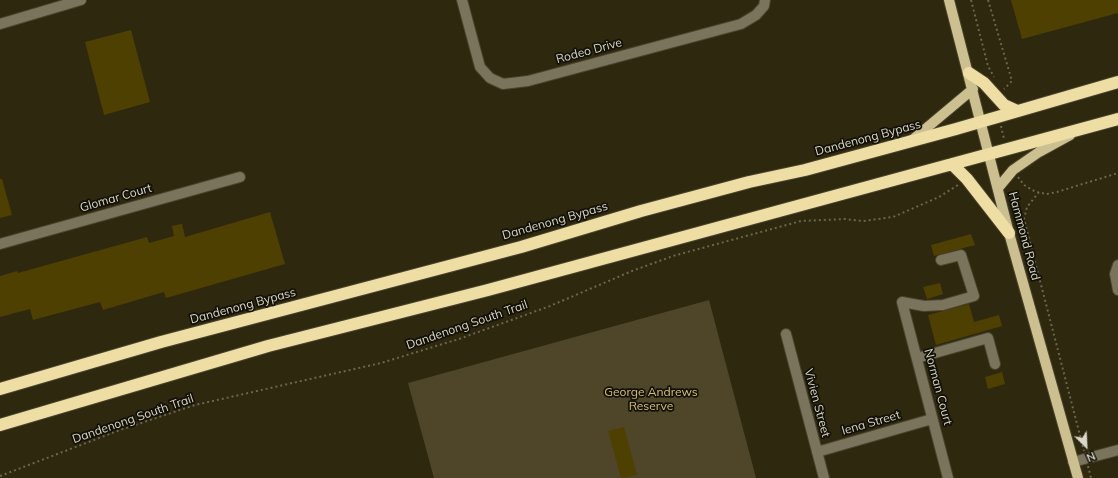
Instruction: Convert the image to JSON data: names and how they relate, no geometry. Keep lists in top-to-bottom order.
{
  "streets": {
    "highway": ["Dandenong Bypass"],
    "main road": ["Hammond Road"],
    "street": [
      "Rodeo Drive",
      "Glomar Court",
      "Norman Court",
      "Vivien Street",
      "Iena Street"
    ],
    "path": ["Dandenong South Trail"]
  },
  "crossings": [
    ["Dandenong Bypass", "Hammond Road"],
    ["Norman Court", "Iena Street"],
    ["Vivien Street", "Iena Street"]
  ],
  "parks": ["George Andrews Reserve"],
  "north": "bottom right"
}
